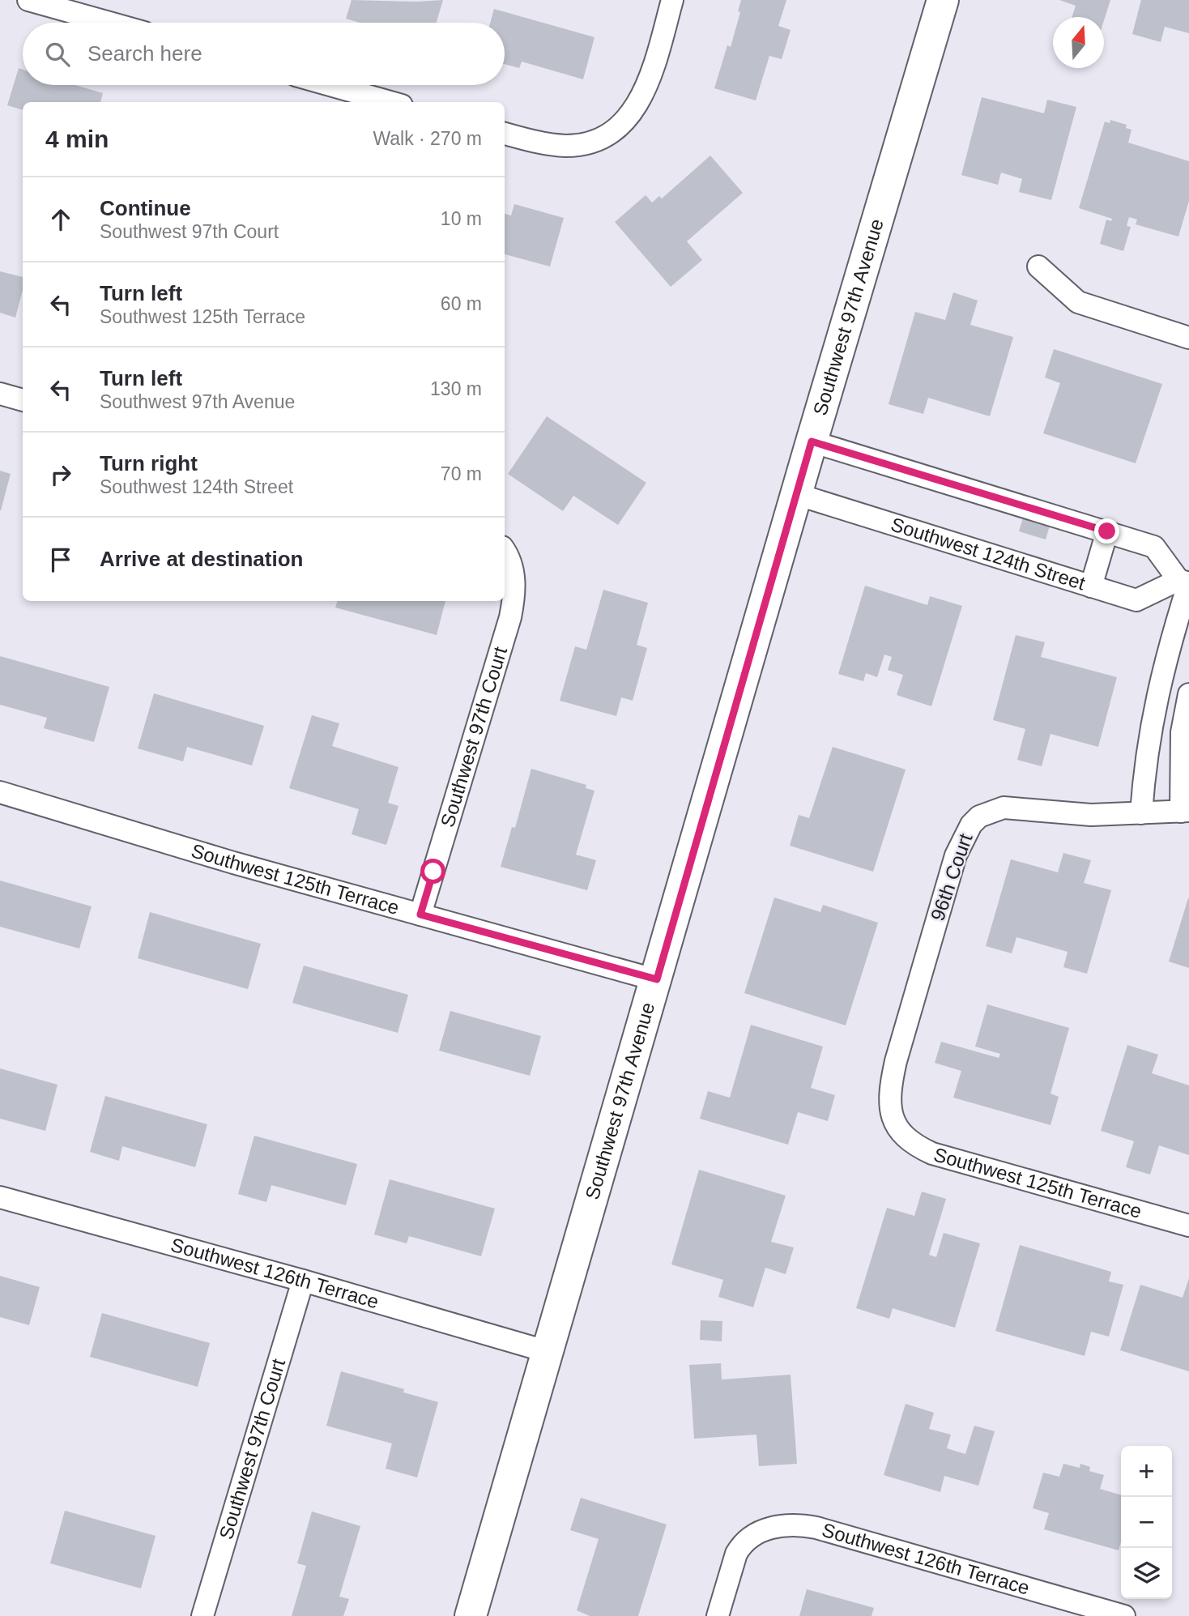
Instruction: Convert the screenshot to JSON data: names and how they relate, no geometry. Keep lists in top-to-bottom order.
{
  "streets": {
    "street": [
      "Southwest 97th Avenue",
      "Southwest 124th Street",
      "Southwest 97th Court",
      "96th Court",
      "Southwest 125th Terrace",
      "Southwest 126th Terrace"
    ]
  },
  "crossings": [
    ["Southwest 97th Avenue", "Southwest 124th Street"],
    ["Southwest 97th Avenue", "Southwest 125th Terrace"],
    ["Southwest 97th Avenue", "Southwest 126th Terrace"],
    ["Southwest 97th Court", "Southwest 125th Terrace"],
    ["Southwest 97th Court", "Southwest 126th Terrace"],
    ["96th Court", "Southwest 125th Terrace"]
  ],
  "north": "top",
  "page": {
    "search": "Search here",
    "heading": ["4 min", "Walk · 270 m"],
    "list": [
      ["Continue", "Southwest 97th Court", "10 m"],
      ["Turn left", "Southwest 125th Terrace", "60 m"],
      ["Turn left", "Southwest 97th Avenue", "130 m"],
      ["Turn right", "Southwest 124th Street", "70 m"],
      "Arrive at destination"
    ],
    "map_buttons": ["+", "−"]
  }
}
